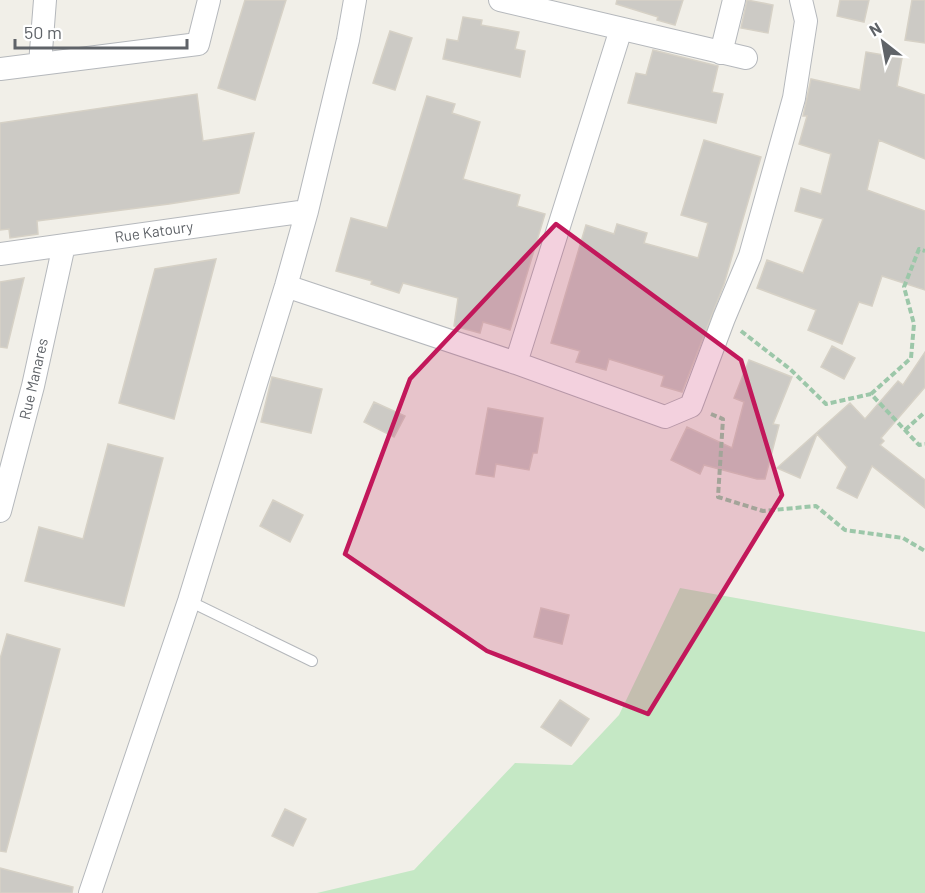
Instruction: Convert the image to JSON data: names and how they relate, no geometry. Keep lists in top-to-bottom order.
{
  "streets": {
    "street": ["Rue Katoury", "Rue Manares"]
  },
  "crossings": [
    ["Rue Katoury", "Rue Manares"]
  ],
  "scale_bar": "50 m",
  "north": "top left"
}
